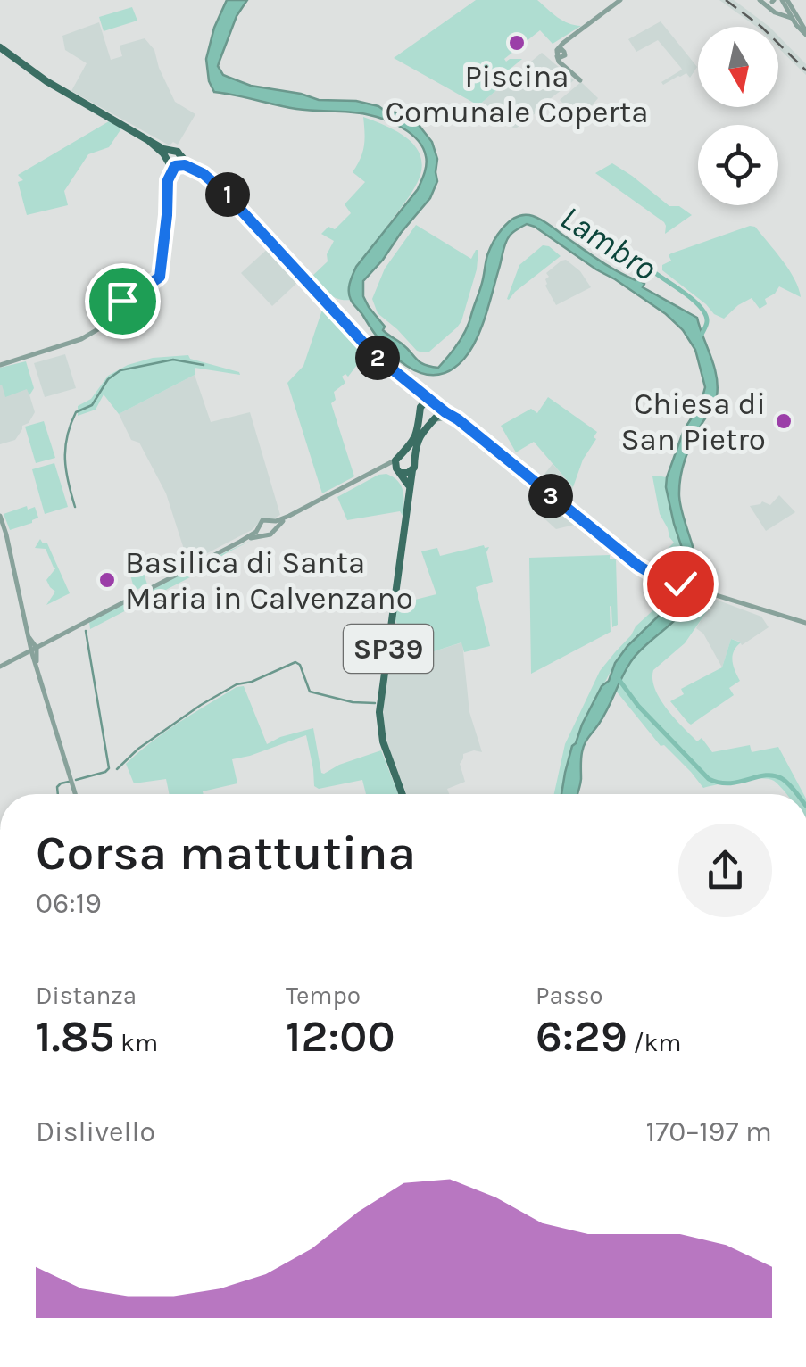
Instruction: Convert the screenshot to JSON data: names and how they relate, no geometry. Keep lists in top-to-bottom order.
{
  "streets": {
    "main road": ["SP39"]
  },
  "water": ["Lambro"],
  "places": ["Piscina Comunale Coperta", "Chiesa di San Pietro", "Basilica di Santa Maria in Calvenzano"],
  "north": "bottom",
  "page": {
    "pins": ["1", "2", "3"],
    "heading": ["Corsa mattutina", "06:19"],
    "stats": [
      ["Distanza", "1.85 km"],
      ["Tempo", "12:00"],
      ["Passo", "6:29 /km"]
    ],
    "chart": ["Dislivello", "170–197 m"]
  }
}
